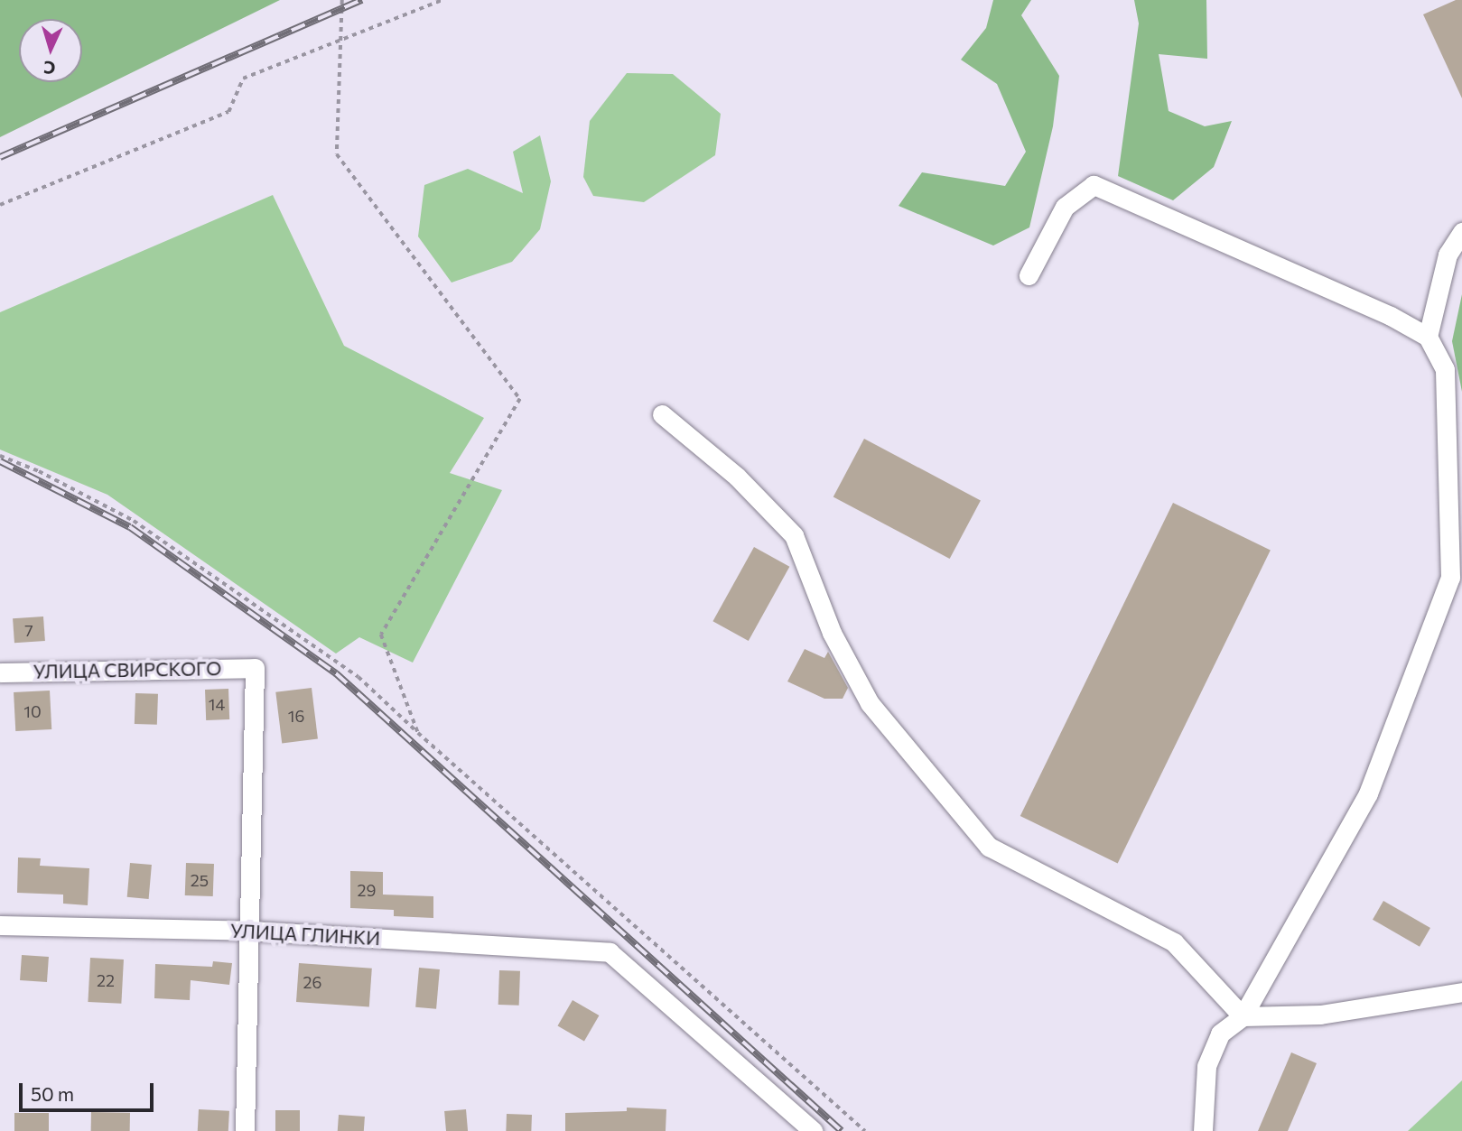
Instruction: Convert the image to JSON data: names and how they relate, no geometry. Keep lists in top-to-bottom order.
{
  "streets": {
    "street": ["УЛИЦА СВИРСКОГО", "УЛИЦА ГЛИНКИ"]
  },
  "crossings": [
    ["УЛИЦА СВИРСКОГО", "УЛИЦА ГЛИНКИ"]
  ],
  "house_numbers": [
    "7",
    "14",
    "10",
    "16",
    "25",
    "29",
    "22",
    "26"
  ],
  "scale_bar": "50 m",
  "north": "bottom"
}
